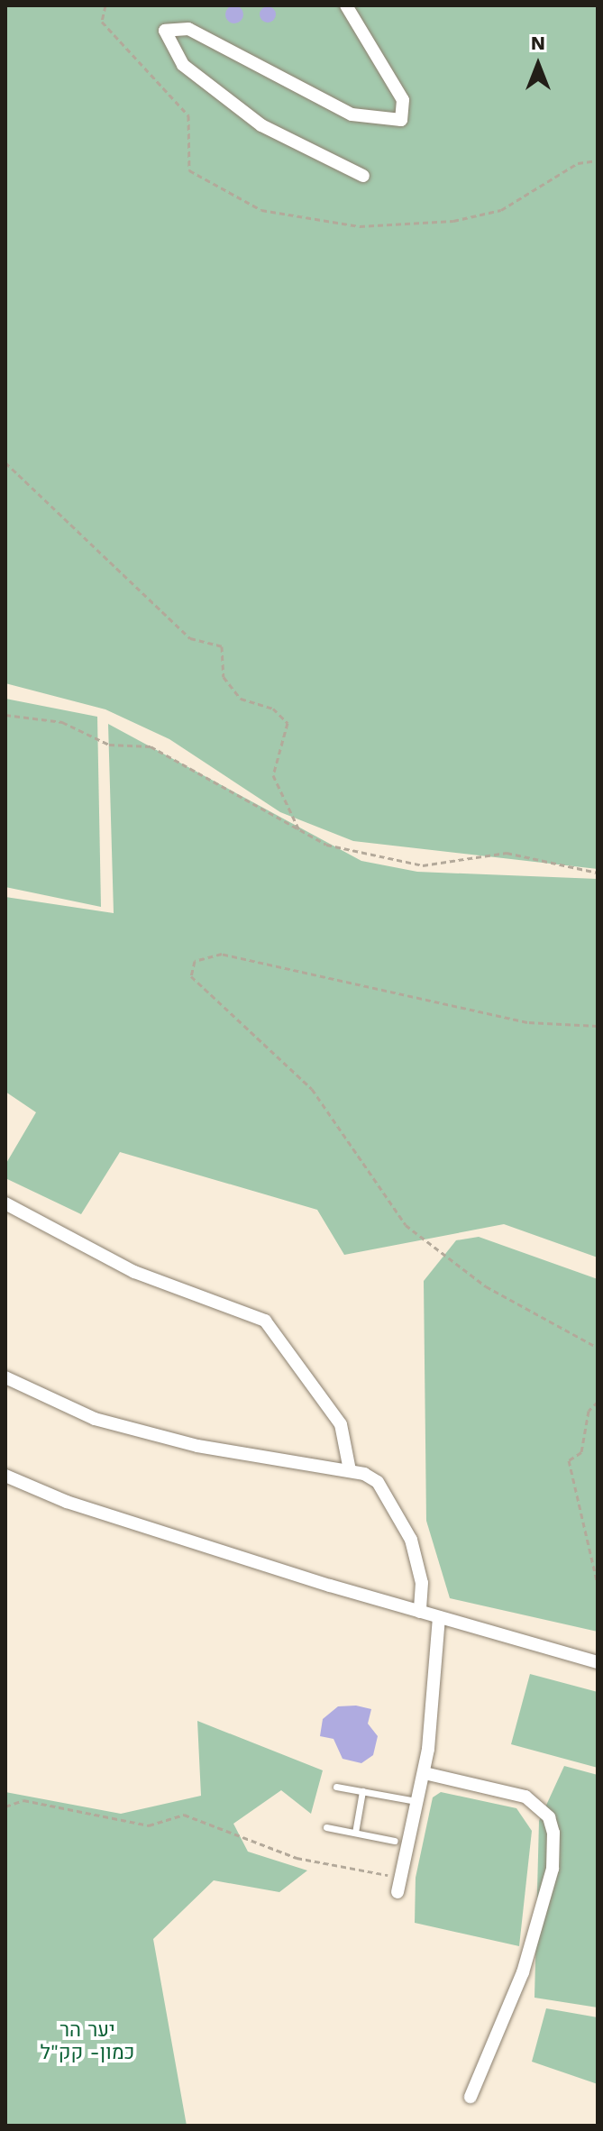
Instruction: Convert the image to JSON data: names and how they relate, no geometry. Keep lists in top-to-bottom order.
{
  "parks": ["יער הר כמון- קק\"ל"],
  "north": "top"
}
